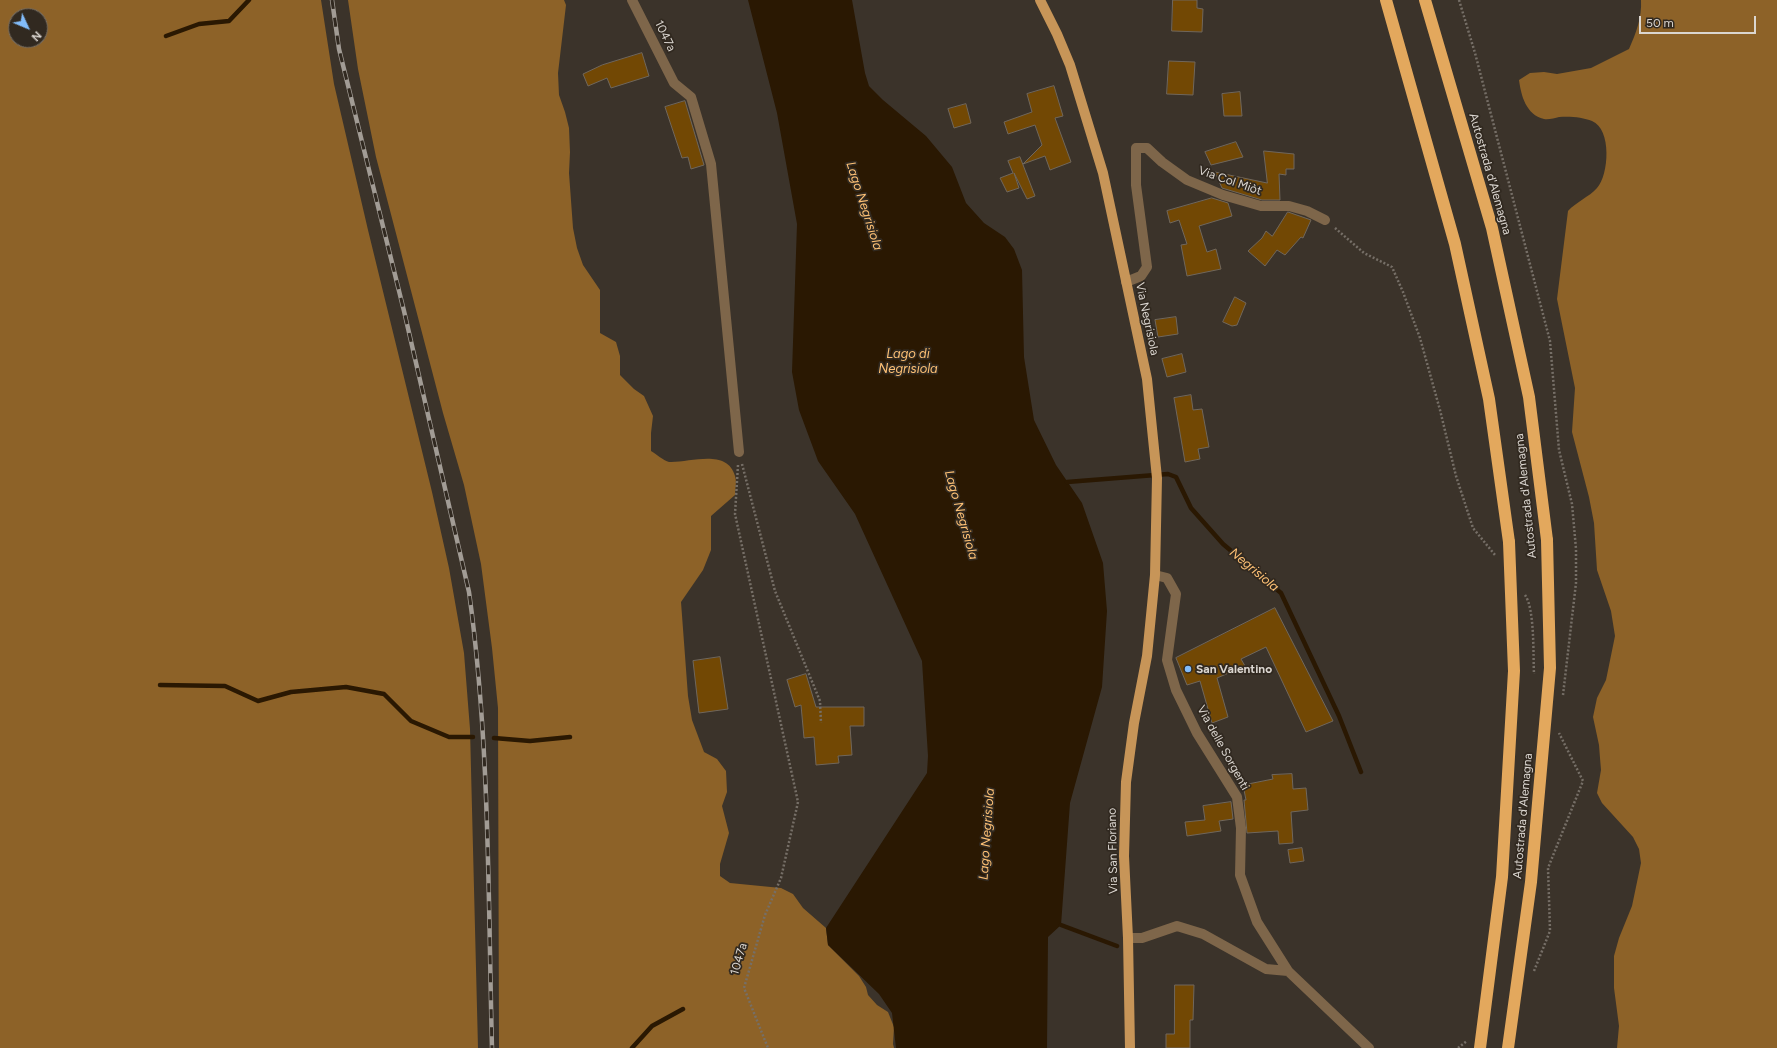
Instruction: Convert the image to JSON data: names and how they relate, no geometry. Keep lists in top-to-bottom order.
{
  "streets": {
    "highway": ["Autostrada d'Alemagna"],
    "main road": ["Via Negrisiola", "Via San Floriano"],
    "street": ["1047a", "Via Col Miòt", "Via delle Sorgenti"]
  },
  "crossings": [
    ["Via Col Miòt", "Via Negrisiola"],
    ["Via Negrisiola", "Via delle Sorgenti"],
    ["Via Negrisiola", "Via San Floriano"]
  ],
  "water": ["Lago Negrisiola", "Lago di Negrisiola", "Negrisiola"],
  "places": ["San Valentino"],
  "scale_bar": "50 m",
  "north": "bottom right"
}
